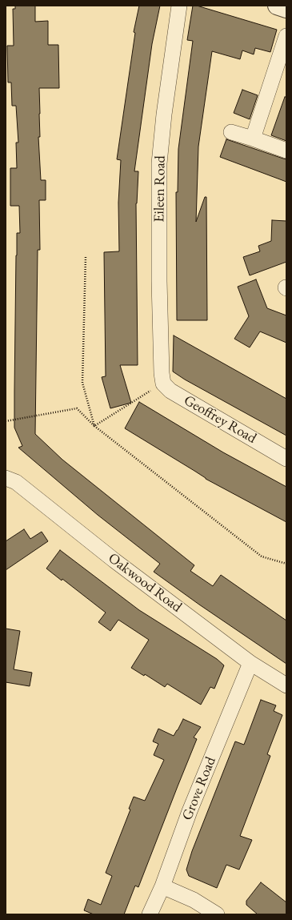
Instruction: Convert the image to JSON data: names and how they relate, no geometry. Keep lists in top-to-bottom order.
{
  "streets": {
    "street": [
      "Eileen Road",
      "Geoffrey Road",
      "Oakwood Road",
      "Grove Road"
    ]
  },
  "crossings": [
    ["Eileen Road", "Geoffrey Road"],
    ["Oakwood Road", "Grove Road"]
  ]
}
